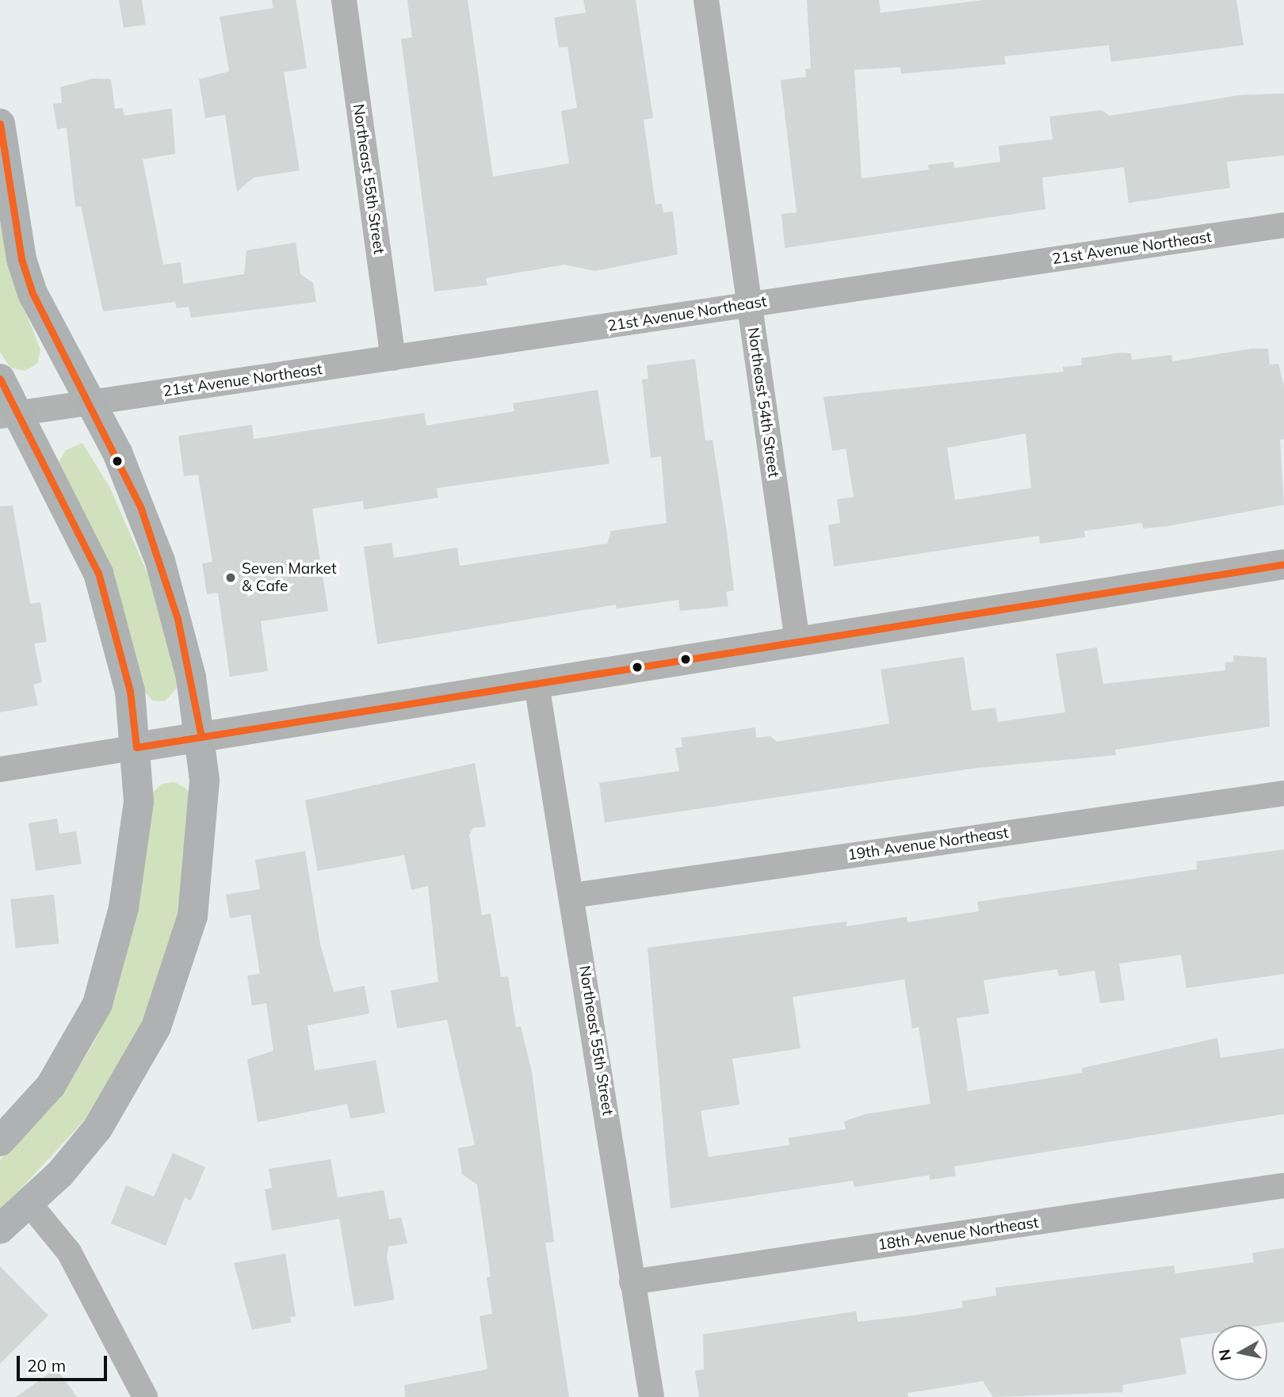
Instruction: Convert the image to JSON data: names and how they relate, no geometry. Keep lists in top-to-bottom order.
{
  "streets": {
    "street": [
      "Northeast 55th Street",
      "21st Avenue Northeast",
      "Northeast 54th Street",
      "19th Avenue Northeast",
      "18th Avenue Northeast"
    ]
  },
  "crossings": [
    ["Northeast 55th Street", "21st Avenue Northeast"],
    ["Northeast 55th Street", "19th Avenue Northeast"],
    ["Northeast 55th Street", "18th Avenue Northeast"],
    ["21st Avenue Northeast", "Northeast 54th Street"]
  ],
  "places": ["Seven Market & Cafe"],
  "scale_bar": "20 m",
  "north": "left"
}
